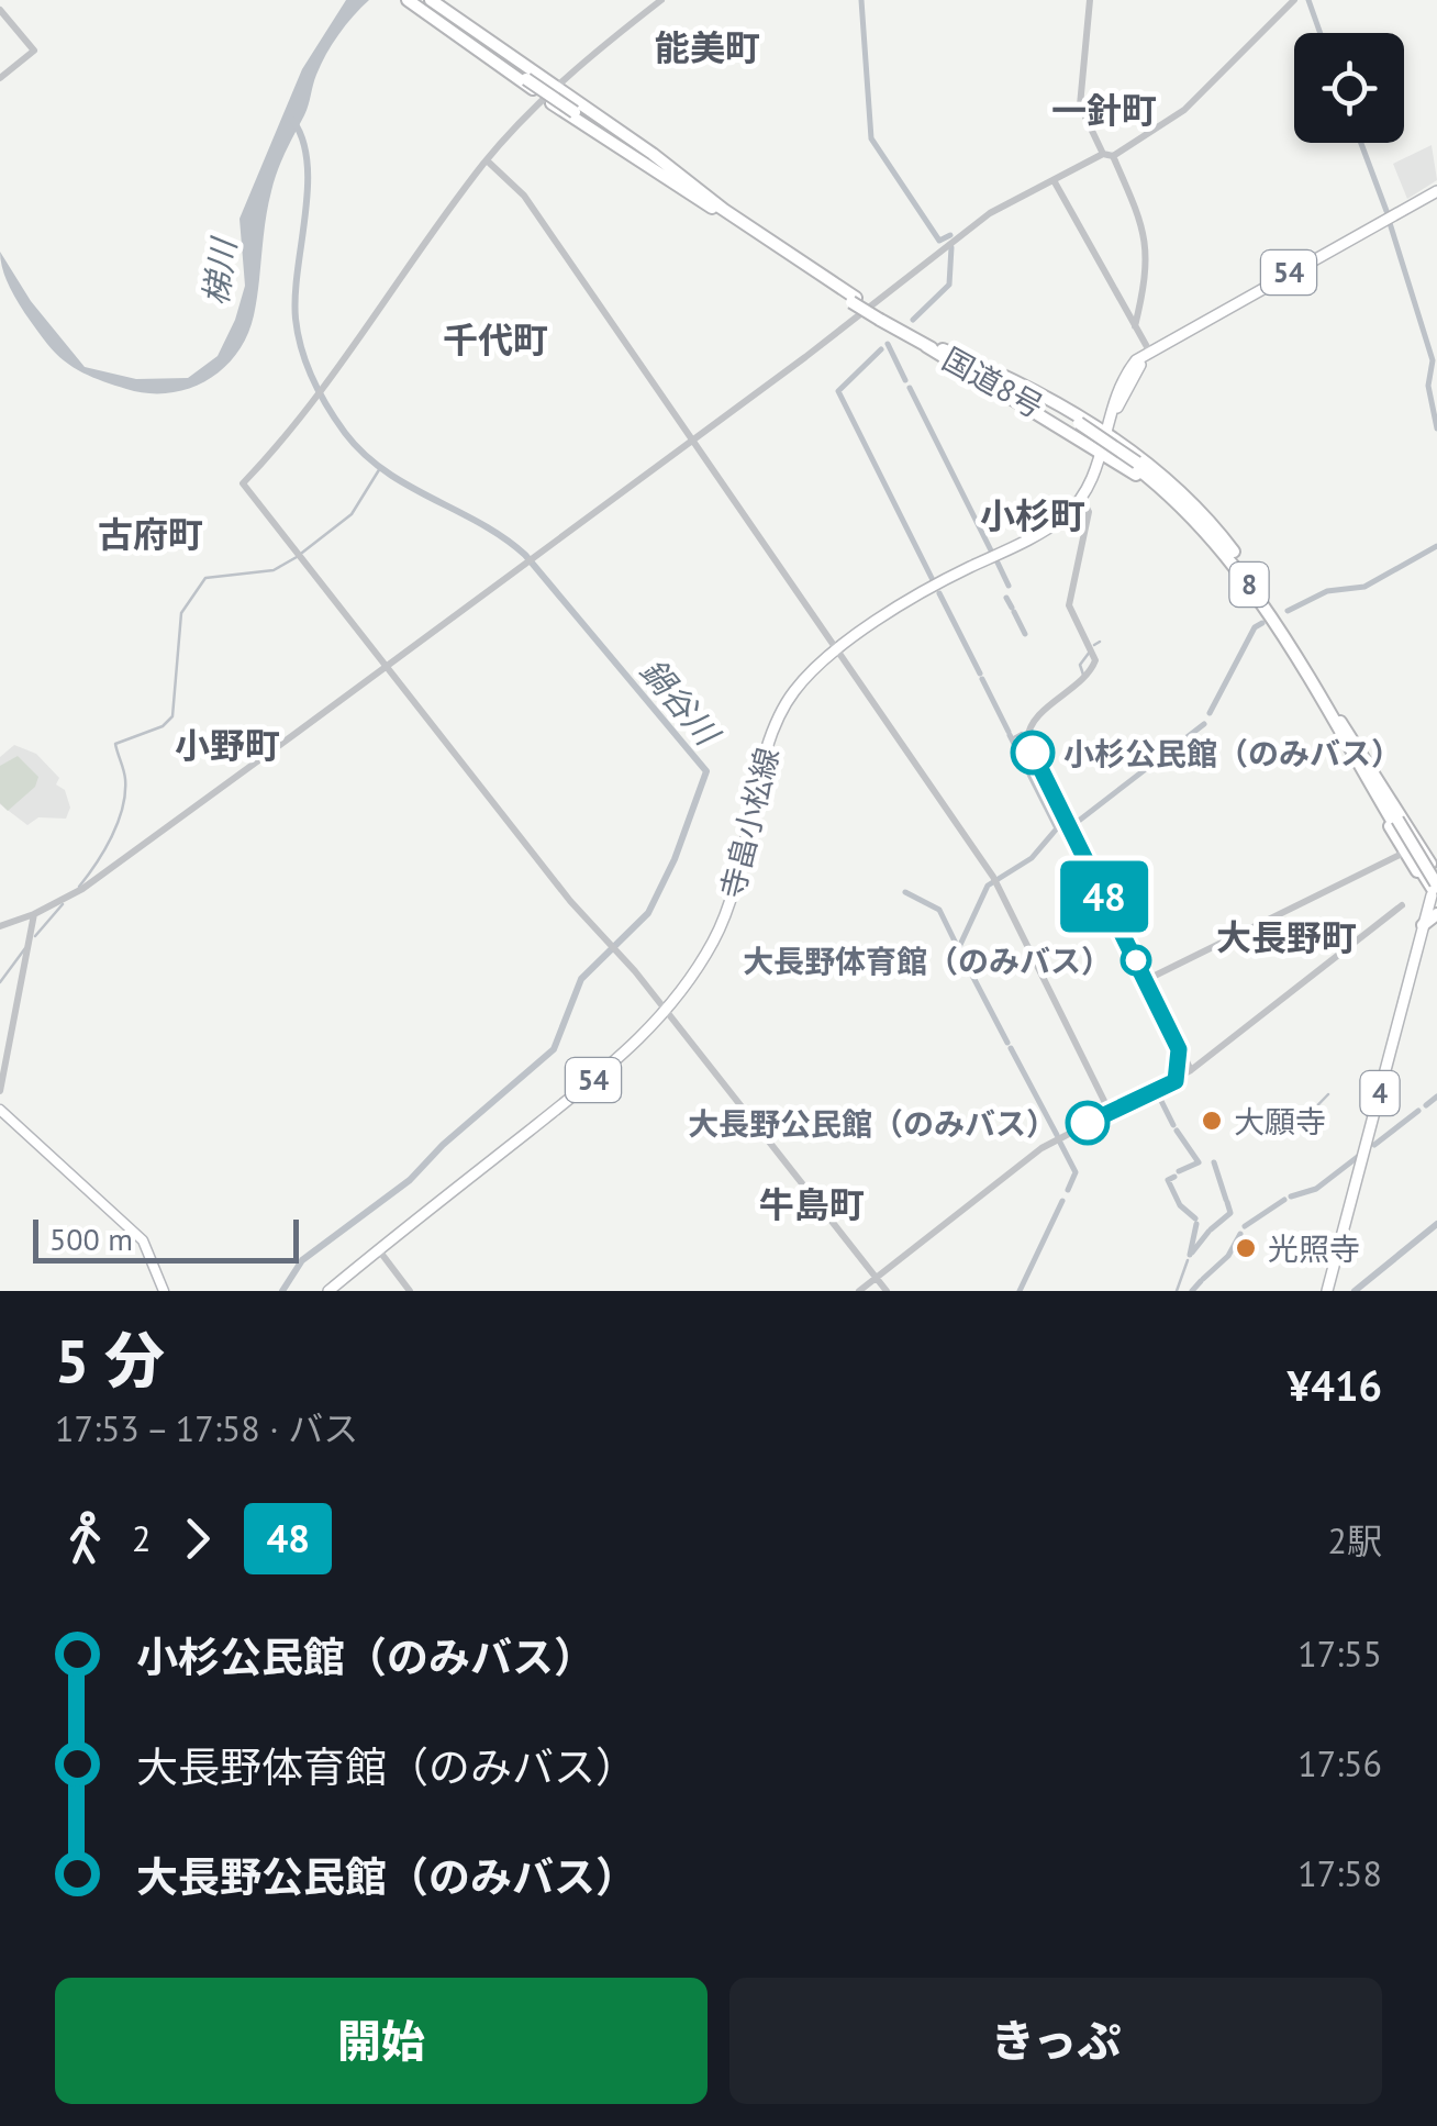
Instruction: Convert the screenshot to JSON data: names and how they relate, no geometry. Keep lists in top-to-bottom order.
{
  "streets": {
    "highway": ["国道8号", "8"],
    "main road": ["54", "寺畠小松線", "4"]
  },
  "crossings": [
    ["国道8号", "8"],
    ["国道8号", "4"],
    ["8", "寺畠小松線"],
    ["8", "4"]
  ],
  "districts": [
    "能美町",
    "一針町",
    "千代町",
    "小杉町",
    "古府町",
    "小野町",
    "大長野町",
    "牛島町"
  ],
  "water": ["梯川", "鍋谷川"],
  "places": [
    "小杉公民館（のみバス）",
    "大長野体育館（のみバス）",
    "大願寺",
    "大長野公民館（のみバス）",
    "光照寺"
  ],
  "lines": ["bus line 48"],
  "scale_bar": "500 m",
  "page": {
    "on_map": "48",
    "scale": "500 m",
    "heading": ["5 分", "17:53 – 17:58 · バス", "¥416"],
    "legs": ["2", "48", "2駅"],
    "list": [
      {
        "name": "小杉公民館（のみバス）",
        "value": "17:55"
      },
      {
        "name": "大長野体育館（のみバス）",
        "value": "17:56"
      },
      {
        "name": "大長野公民館（のみバス）",
        "value": "17:58"
      }
    ],
    "buttons": ["開始", "きっぷ"]
  }
}
